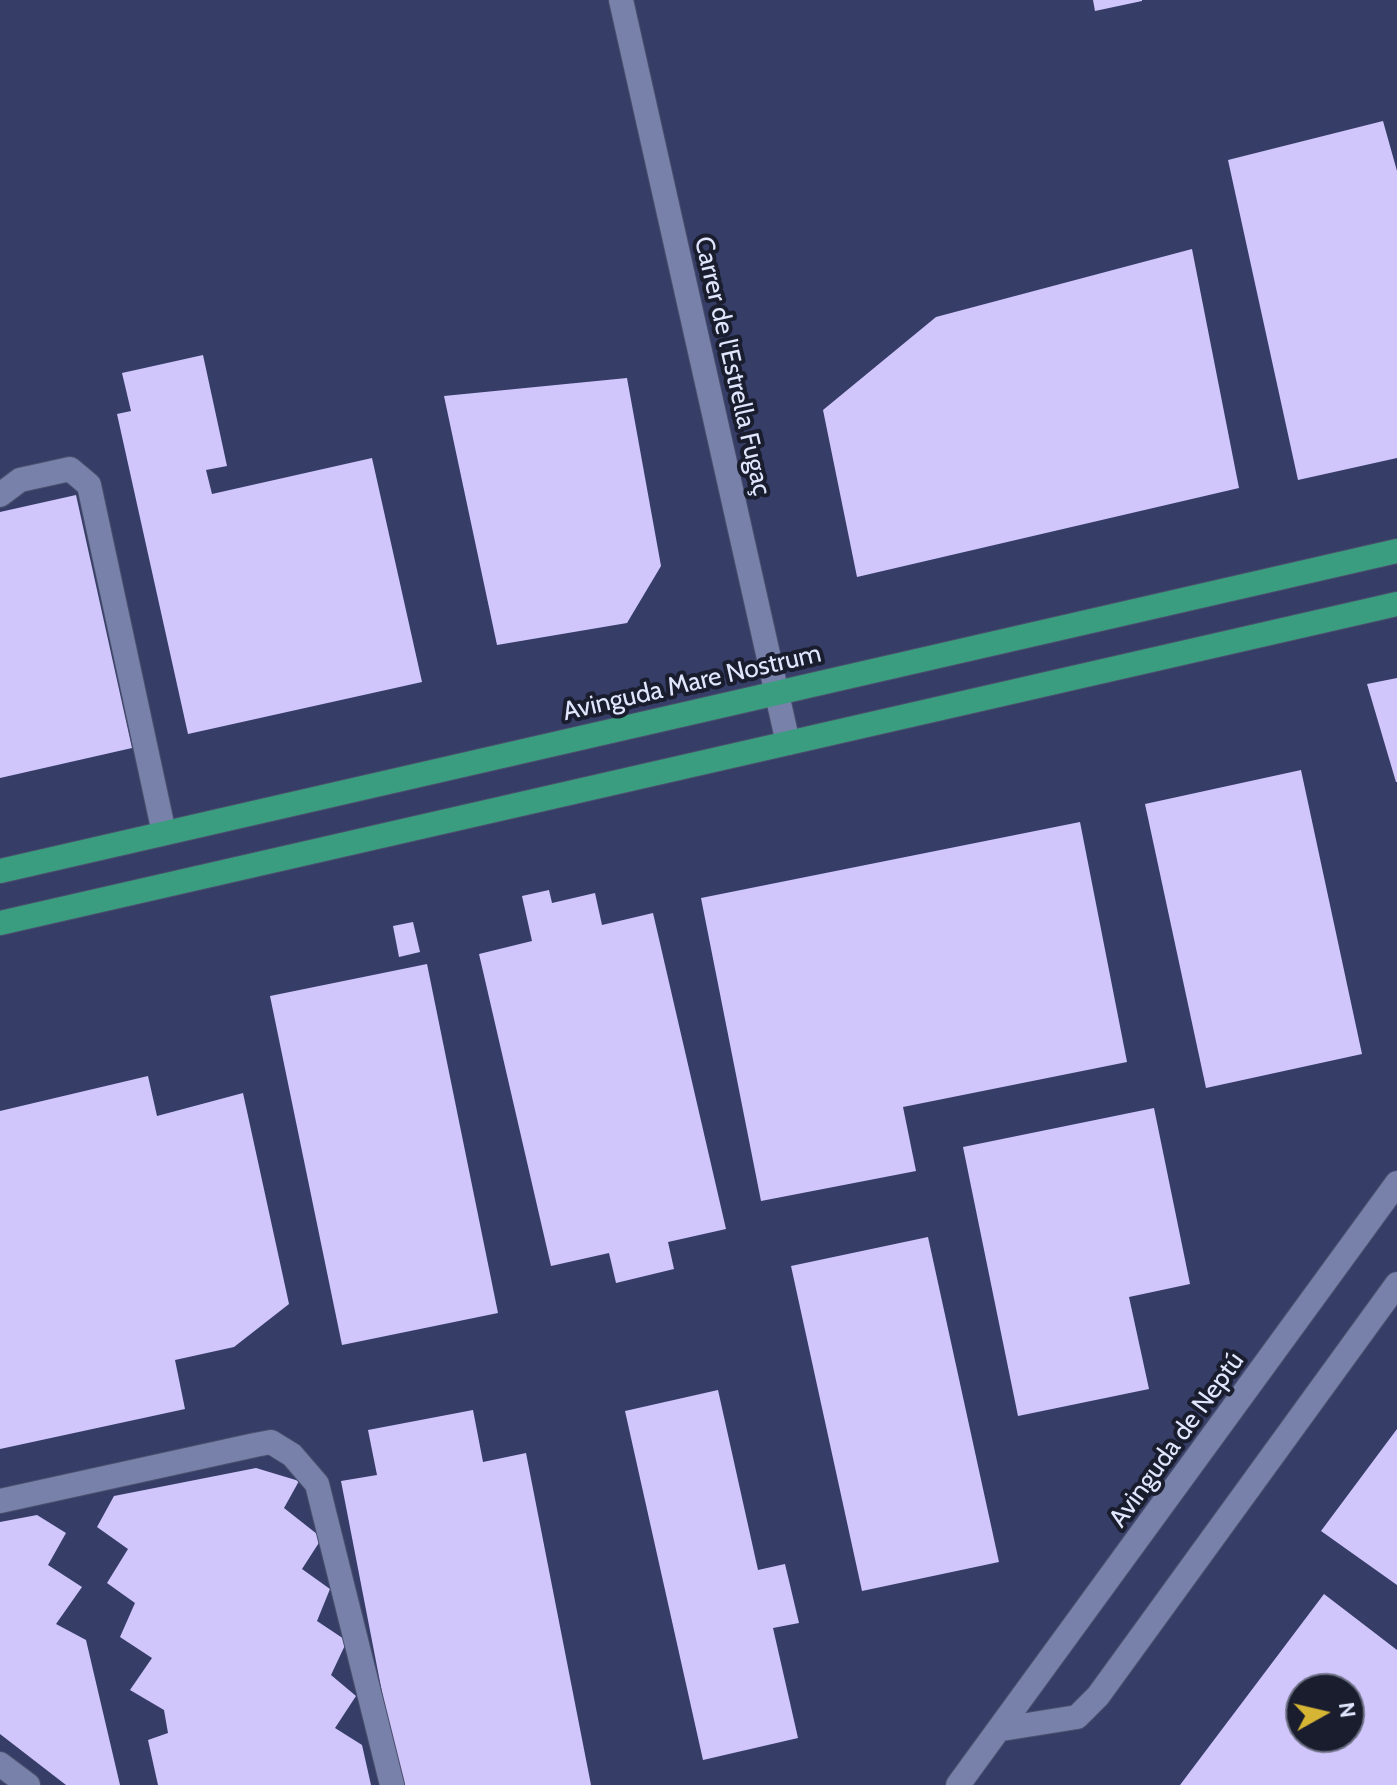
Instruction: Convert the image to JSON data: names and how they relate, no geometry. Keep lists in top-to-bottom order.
{
  "streets": {
    "main road": ["Avinguda Mare Nostrum"],
    "street": ["Carrer de l'Estrella Fugaç", "Avinguda de Neptú"]
  },
  "crossings": [
    ["Carrer de l'Estrella Fugaç", "Avinguda Mare Nostrum"]
  ],
  "north": "right"
}
